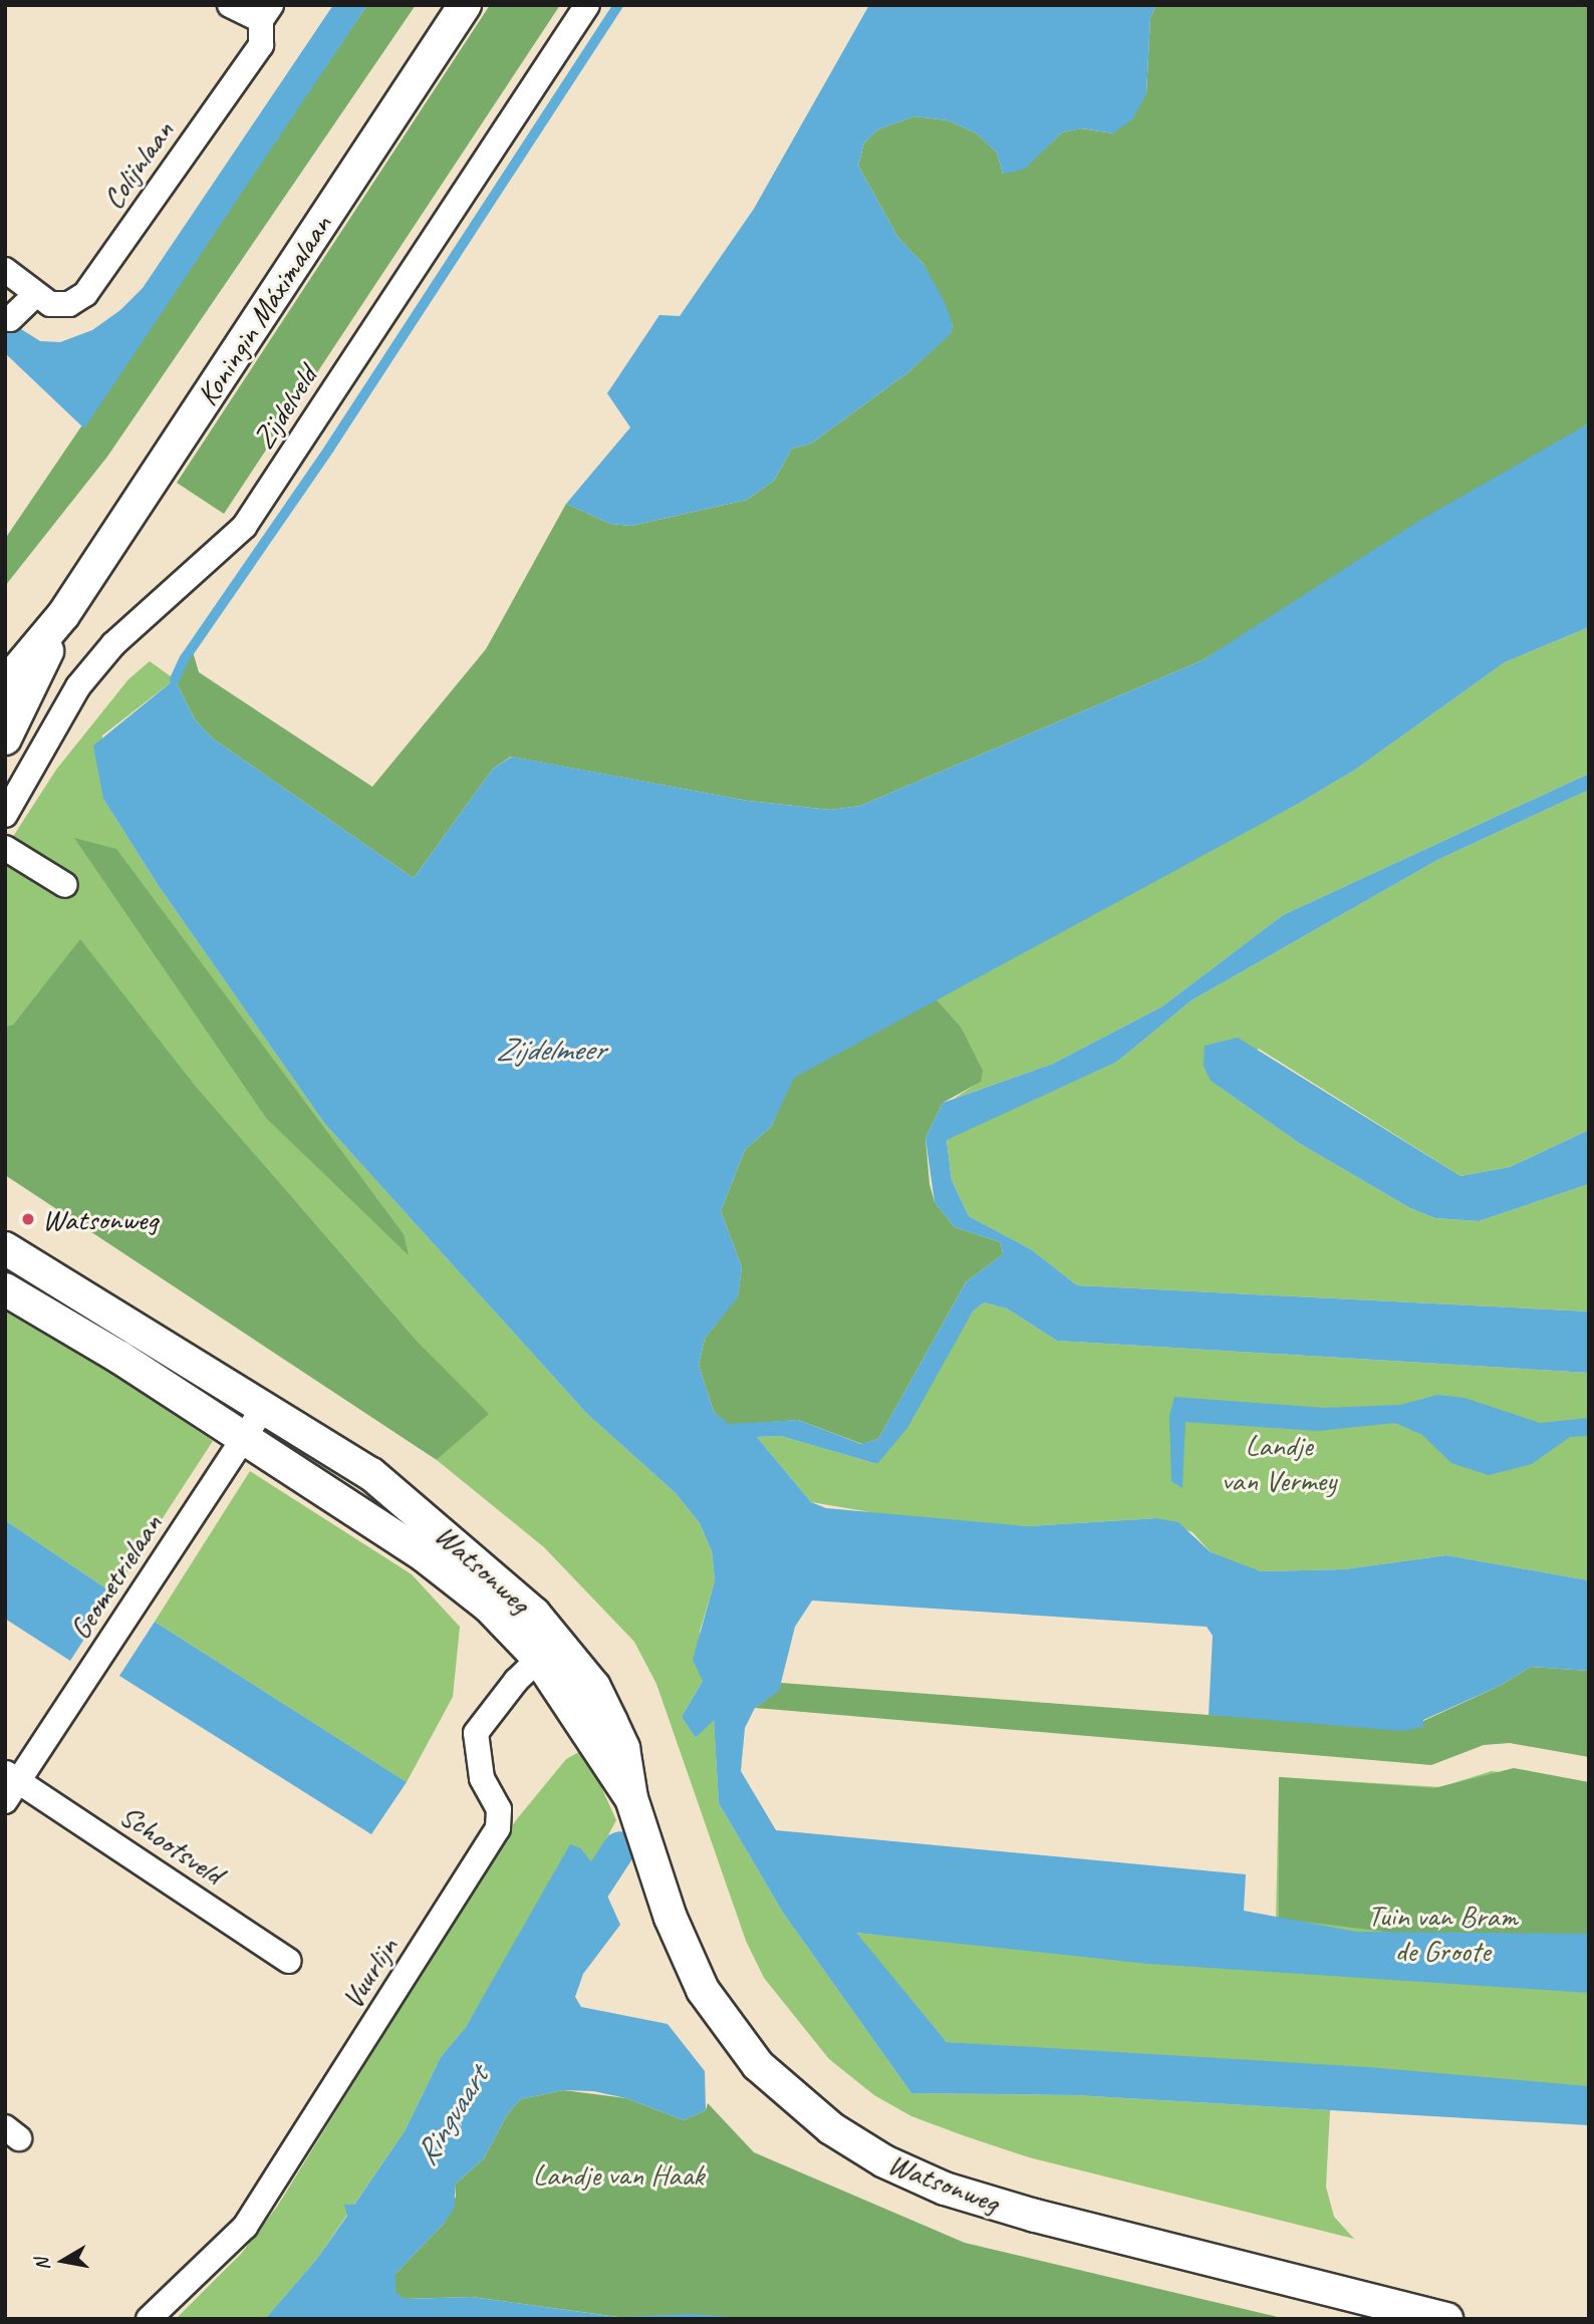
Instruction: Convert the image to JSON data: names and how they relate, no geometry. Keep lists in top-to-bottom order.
{
  "streets": {
    "street": [
      "Colijnlaan",
      "Koningin Máximalaan",
      "Zijdelveld",
      "Watsonweg",
      "Geometrielaan",
      "Schootsveld",
      "Vuurlijn"
    ]
  },
  "crossings": [
    ["Watsonweg", "Geometrielaan"],
    ["Watsonweg", "Vuurlijn"],
    ["Geometrielaan", "Schootsveld"]
  ],
  "water": ["Zijdelmeer", "Ringvaart"],
  "parks": ["Landje van Vermey", "Tuin van Bram de Groote", "Landje van Haak"],
  "places": ["Watsonweg"],
  "north": "left"
}
